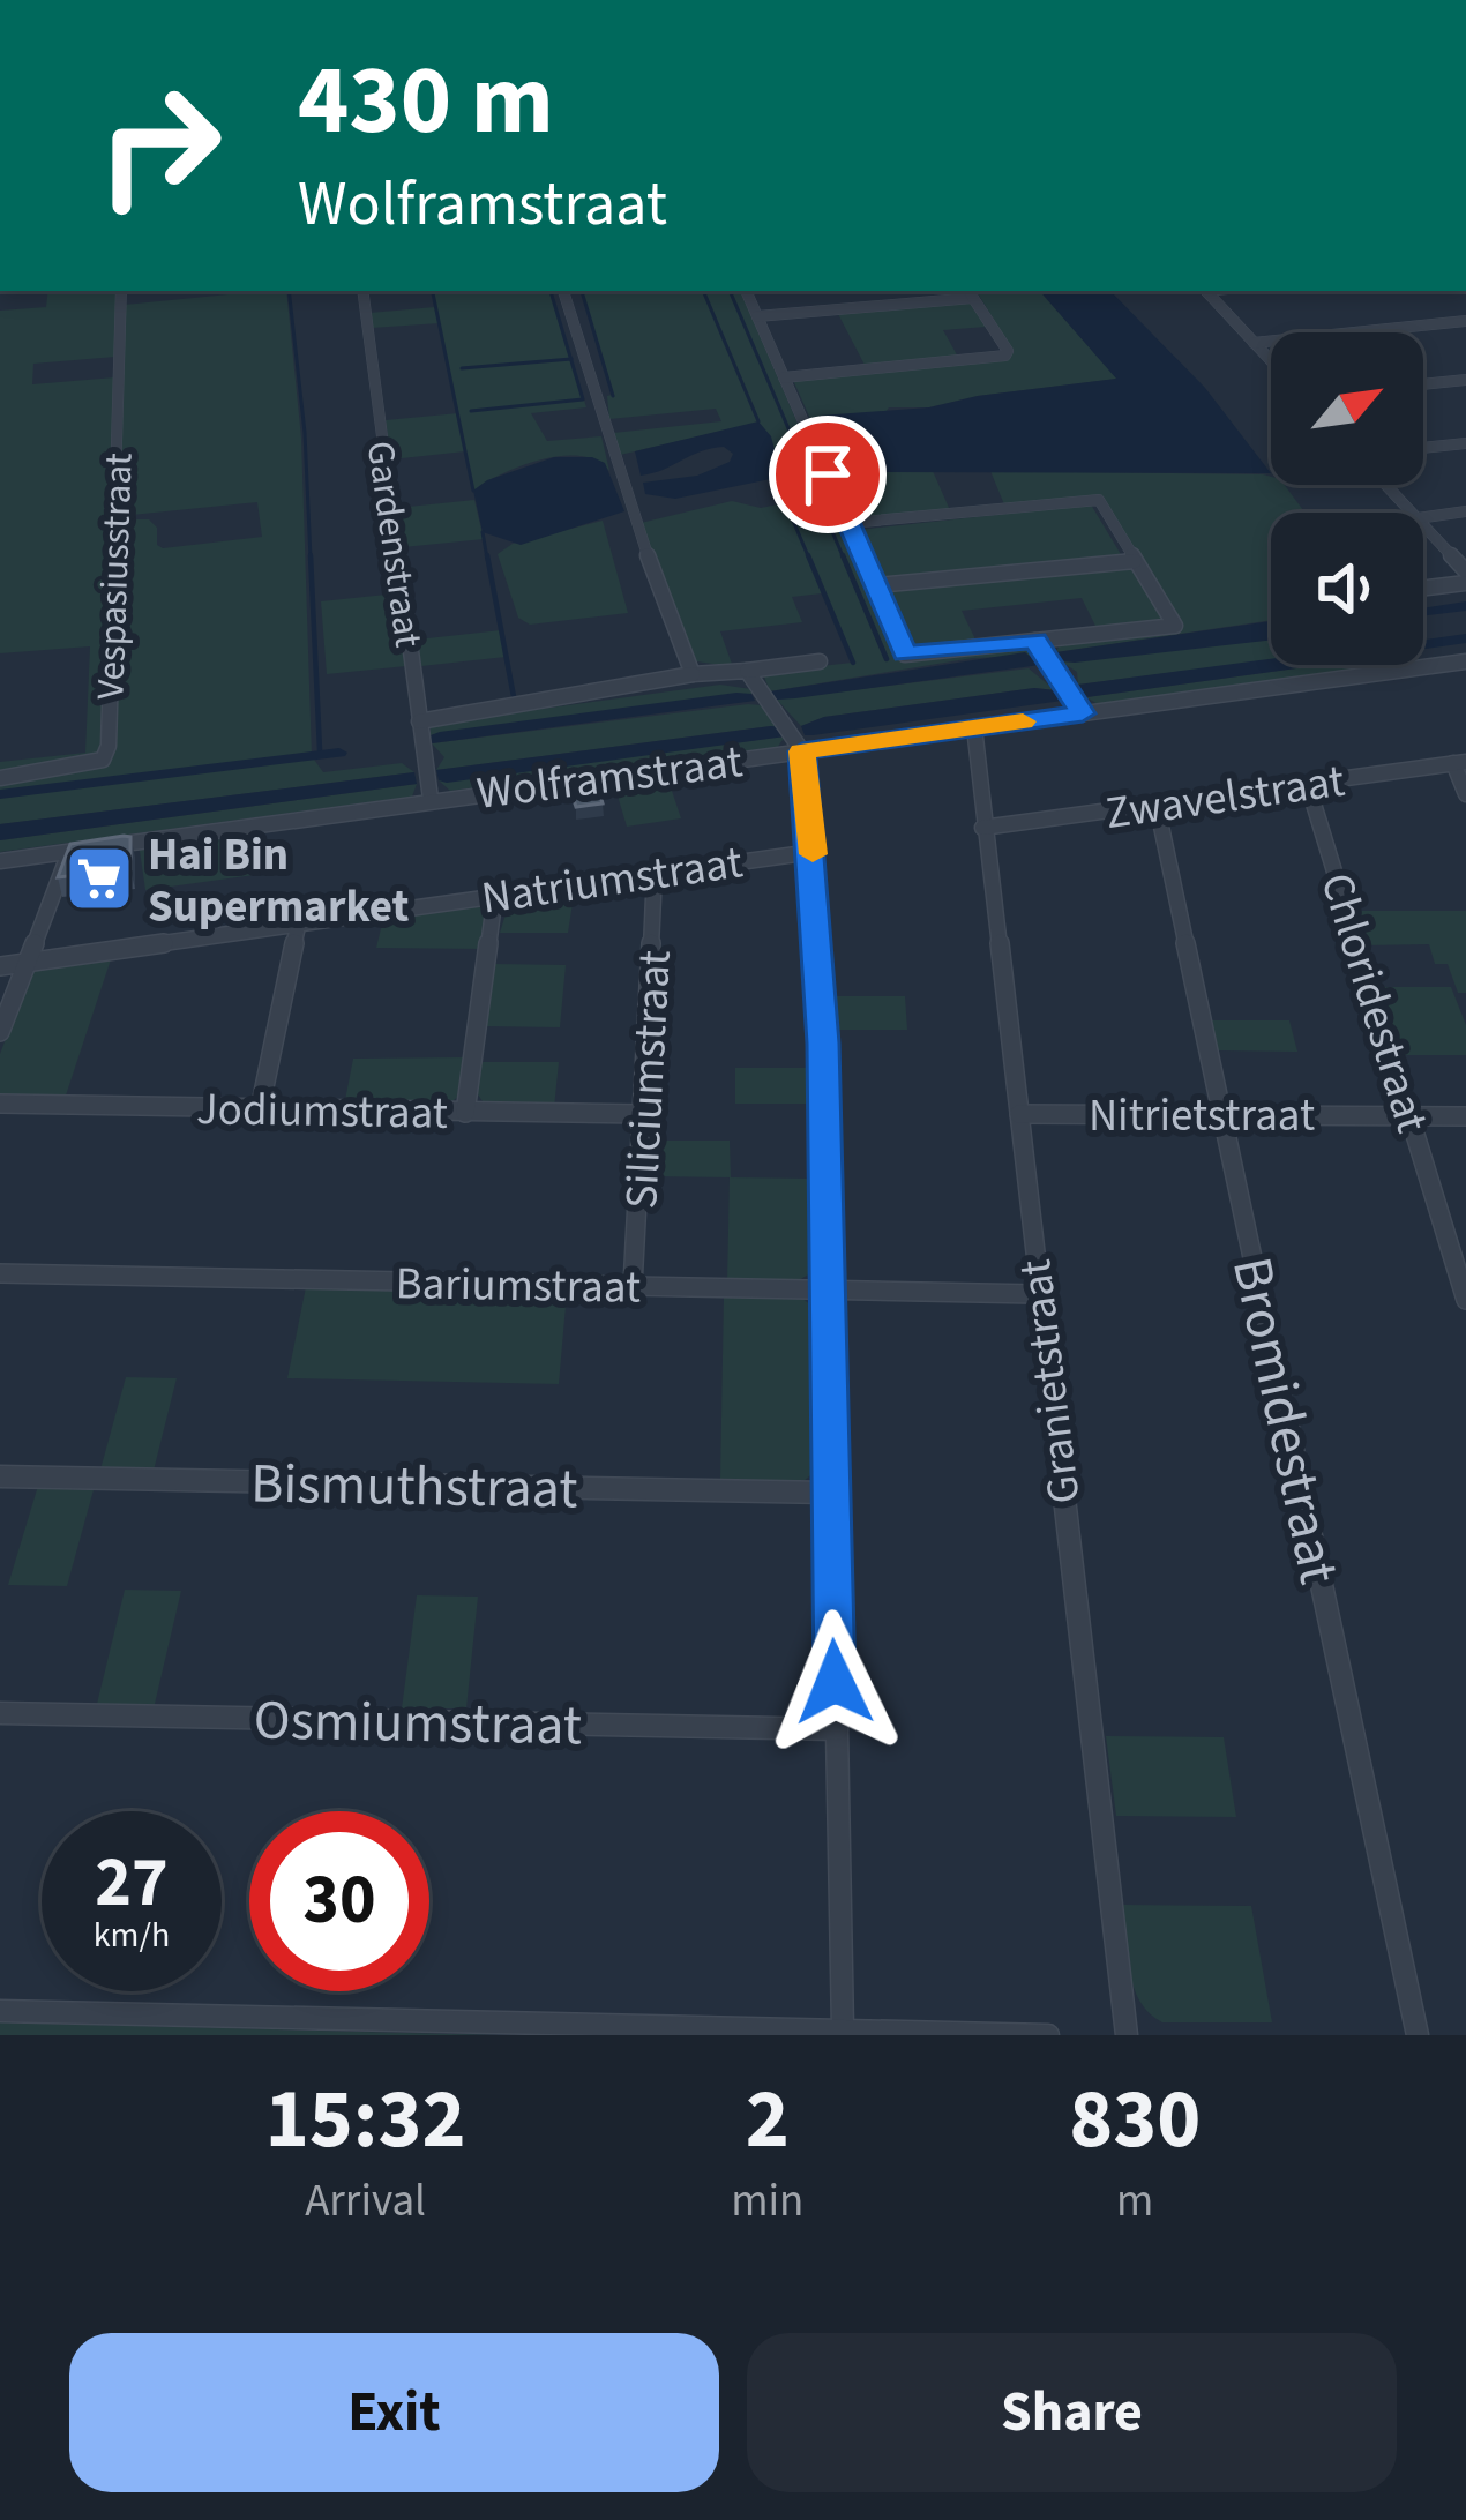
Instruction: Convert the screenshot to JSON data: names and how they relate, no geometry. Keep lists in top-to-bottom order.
{
  "streets": {
    "street": [
      "Gardenstraat",
      "Vespasiusstraat",
      "Wolframstraat",
      "Zwavelstraat",
      "Natriumstraat",
      "Chloridestraat",
      "Siliciumstraat",
      "Jodiumstraat",
      "Nitrietstraat",
      "Bariumstraat",
      "Granietstraat",
      "Bromidestraat",
      "Bismuthstraat",
      "Osmiumstraat"
    ]
  },
  "crossings": [
    ["Gardenstraat", "Wolframstraat"],
    ["Wolframstraat", "Granietstraat"],
    ["Zwavelstraat", "Chloridestraat"],
    ["Zwavelstraat", "Granietstraat"],
    ["Zwavelstraat", "Bromidestraat"],
    ["Natriumstraat", "Siliciumstraat"],
    ["Chloridestraat", "Nitrietstraat"],
    ["Siliciumstraat", "Jodiumstraat"],
    ["Siliciumstraat", "Bariumstraat"],
    ["Nitrietstraat", "Granietstraat"],
    ["Nitrietstraat", "Bromidestraat"],
    ["Bariumstraat", "Granietstraat"]
  ],
  "places": {
    "supermarket": ["Hai Bin Supermarket"]
  },
  "north": "top right",
  "page": {
    "turn": ["430 m", "Wolframstraat"],
    "speed": "27 km/h",
    "limit": "30",
    "eta": [
      "15:32",
      "Arrival",
      "2",
      "min",
      "830",
      "m"
    ],
    "buttons": ["Exit", "Share"]
  }
}
